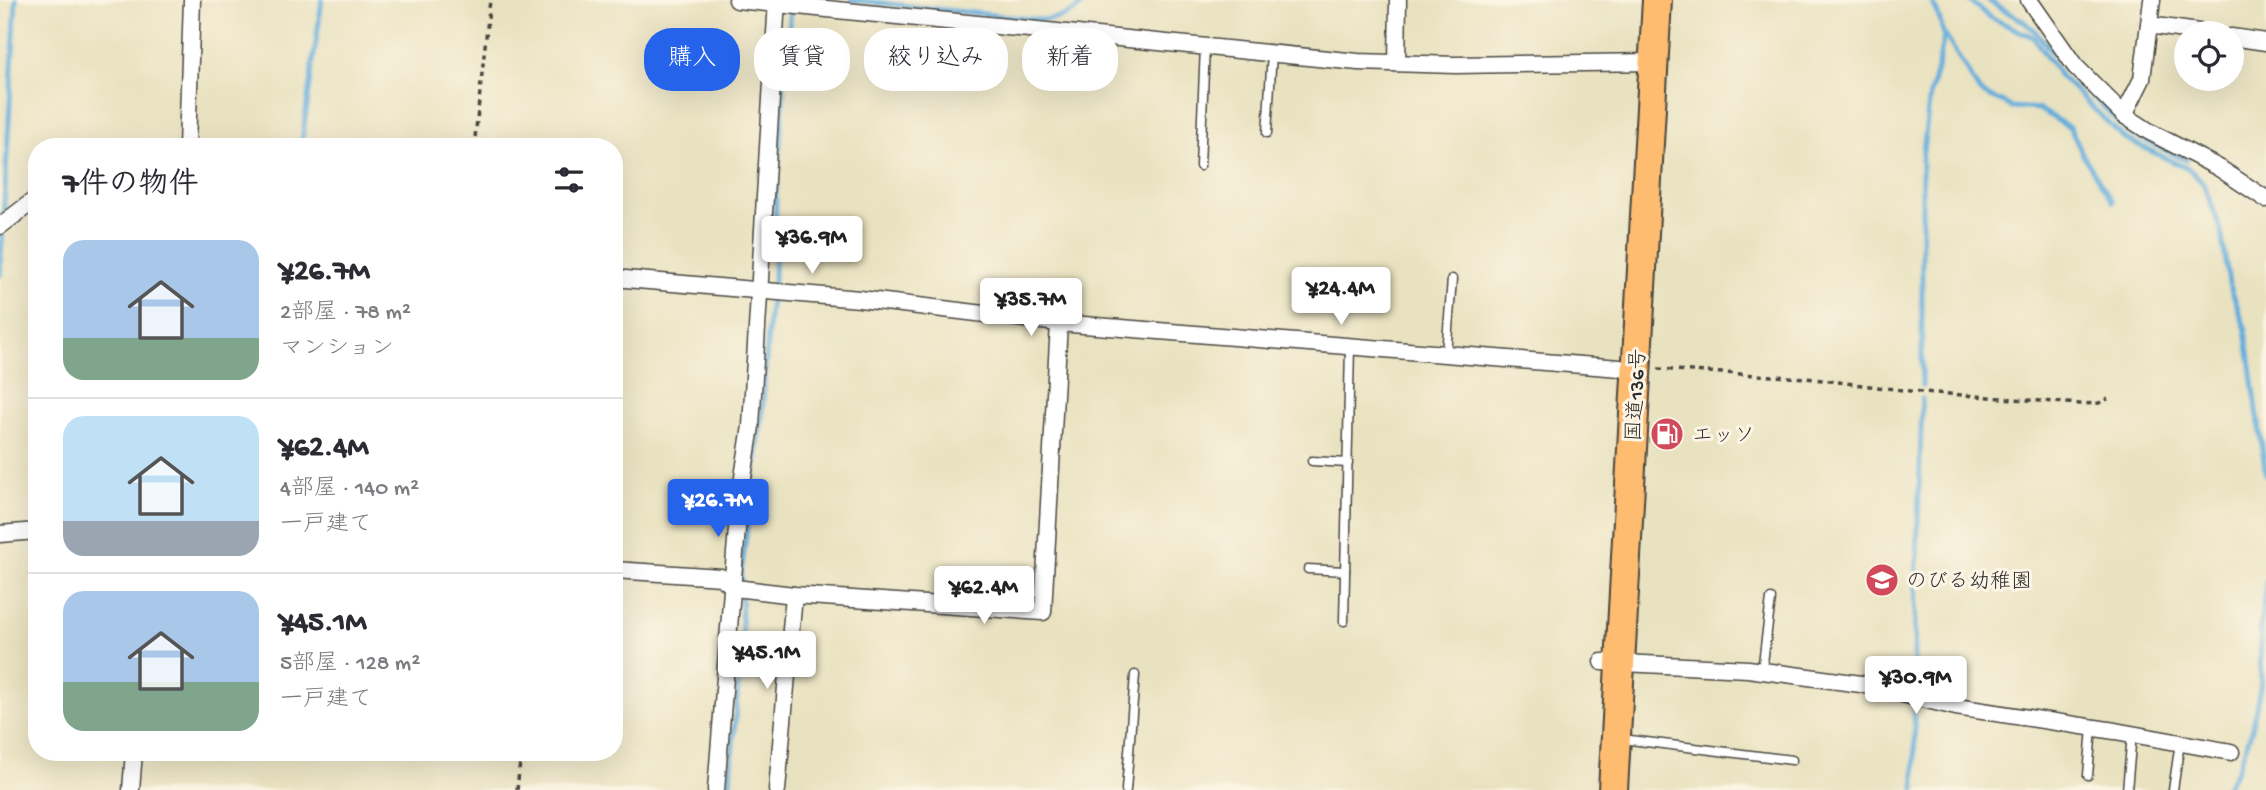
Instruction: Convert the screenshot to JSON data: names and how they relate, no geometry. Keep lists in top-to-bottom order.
{
  "streets": {
    "highway": ["国道136号"]
  },
  "places": {
    "fuel station": ["エッソ"],
    "school or university": ["のびる幼稚園"]
  },
  "page": {
    "chip": [
      "購入",
      "賃貸",
      "絞り込み",
      "新着"
    ],
    "heading": "7件の物件",
    "price": [
      "¥36.9M",
      "¥24.4M",
      "¥35.7M",
      "¥26.7M",
      "¥62.4M",
      "¥45.1M",
      "¥30.9M"
    ],
    "list": [
      {
        "name": "¥26.7M",
        "note": "2部屋 · 78 m² · マンション"
      },
      {
        "name": "¥62.4M",
        "note": "4部屋 · 140 m² · 一戸建て"
      },
      {
        "name": "¥45.1M",
        "note": "5部屋 · 128 m² · 一戸建て"
      }
    ]
  }
}
